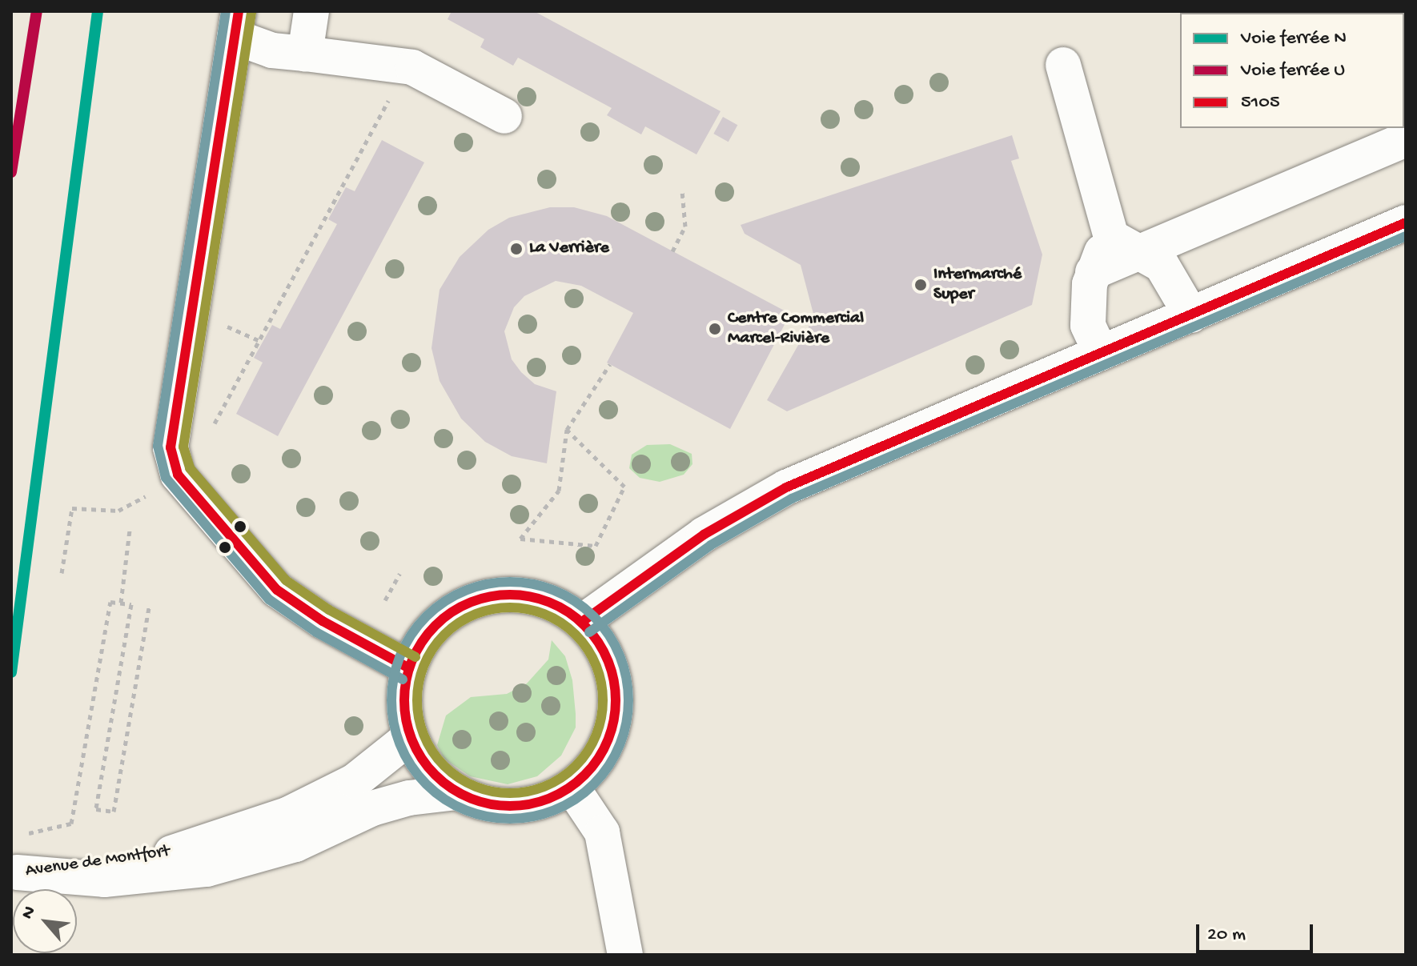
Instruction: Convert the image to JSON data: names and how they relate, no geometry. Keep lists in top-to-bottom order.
{
  "streets": {
    "street": ["Avenue de Montfort"]
  },
  "places": ["La Verrière", "Intermarché Super", "Centre Commercial Marcel-Rivière"],
  "lines": ["rail line N", "rail line U", "transit line 5105"],
  "legend": ["Voie ferrée N", "Voie ferrée U", "5105"],
  "scale_bar": "20 m",
  "north": "top left"
}
